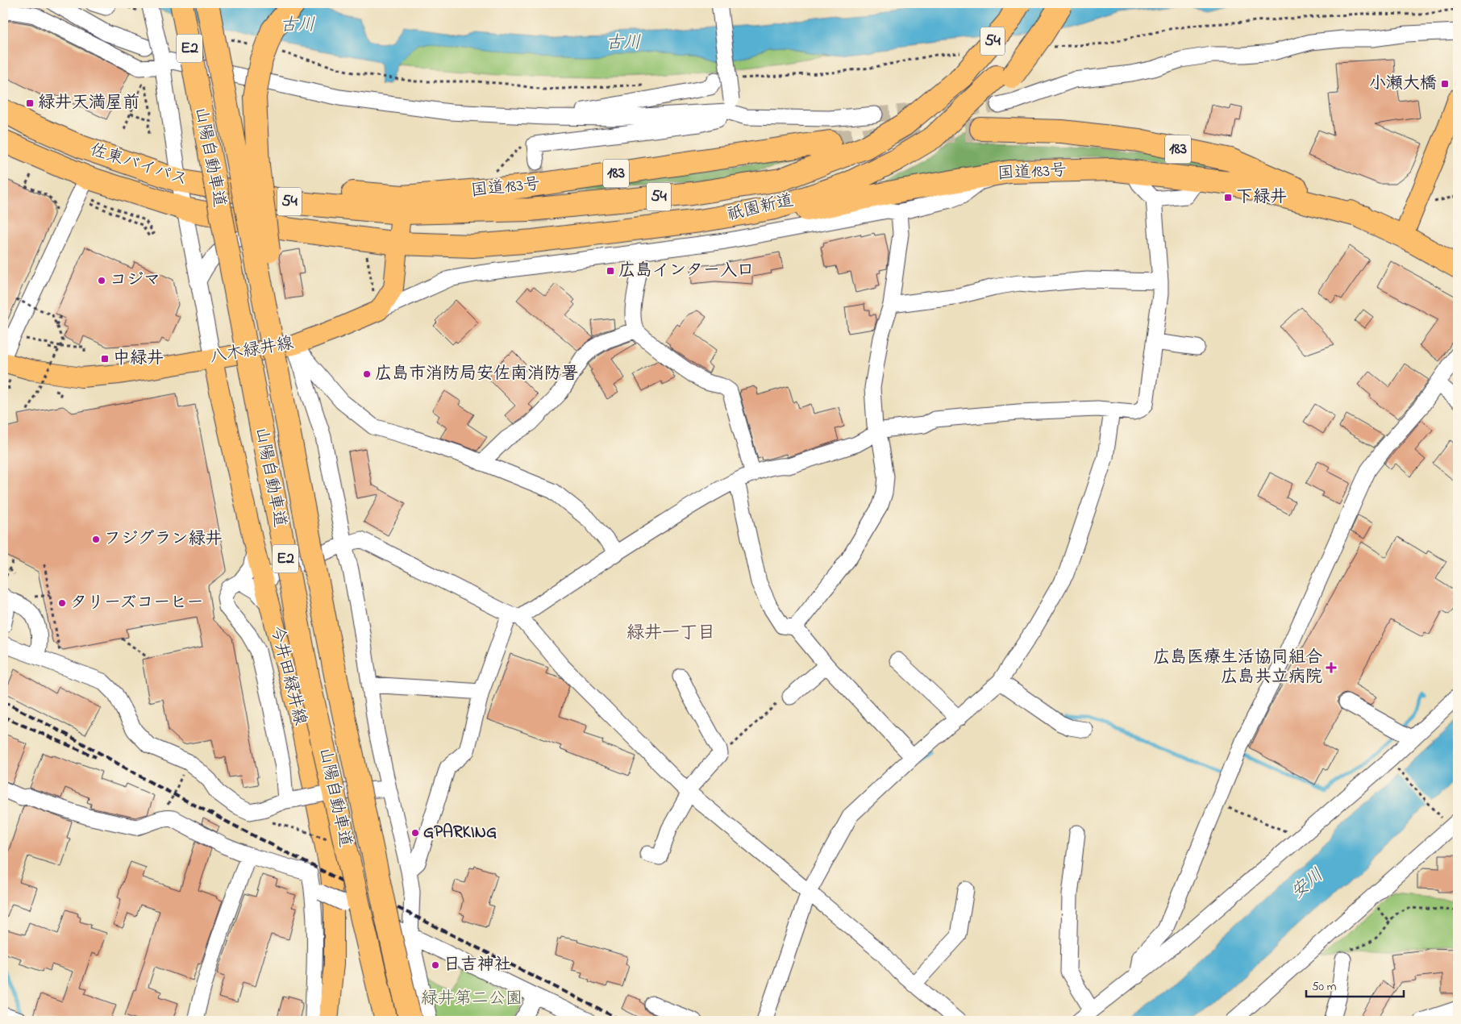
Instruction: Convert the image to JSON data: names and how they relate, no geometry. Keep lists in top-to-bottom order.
{
  "streets": {
    "highway": [
      "54",
      "E2",
      "183",
      "山陽自動車道",
      "佐東バイパス",
      "国道183号",
      "祇園新道"
    ],
    "main road": ["八木緑井線", "今井田緑井線"]
  },
  "crossings": [
    ["佐東バイパス", "国道183号"],
    ["佐東バイパス", "祇園新道"],
    ["国道183号", "祇園新道"],
    ["八木緑井線", "今井田緑井線"]
  ],
  "districts": ["緑井一丁目"],
  "water": ["古川", "安川"],
  "parks": ["緑井第二公園"],
  "places": {
    "transit": [
      "小瀬大橋",
      "緑井天満屋前",
      "下緑井",
      "広島インター入口",
      "中緑井"
    ],
    "other": [
      "コジマ",
      "広島市消防局安佐南消防署",
      "フジグラン緑井",
      "タリーズコーヒー",
      "GPARKING",
      "日吉神社"
    ],
    "health": ["広島医療生活協同組合 広島共立病院"]
  },
  "scale_bar": "50 m"
}
